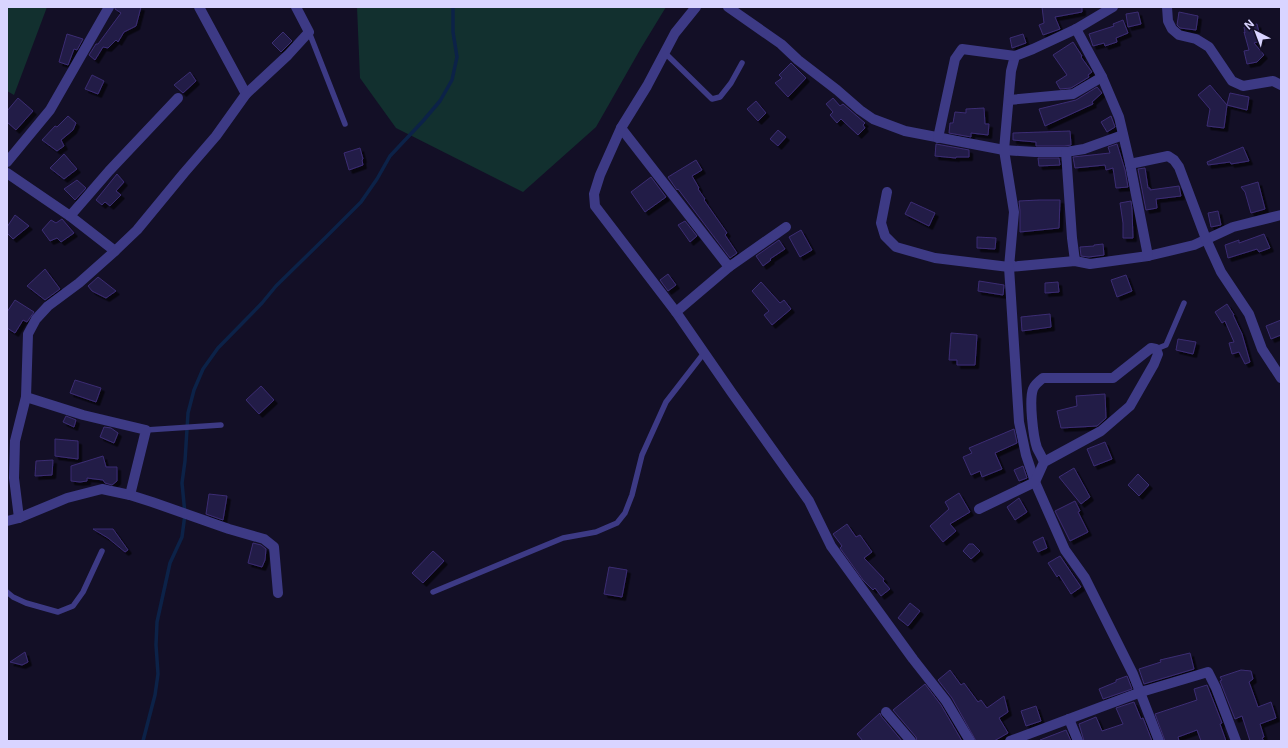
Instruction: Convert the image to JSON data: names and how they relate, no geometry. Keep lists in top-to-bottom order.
{
  "north": "top left"
}
